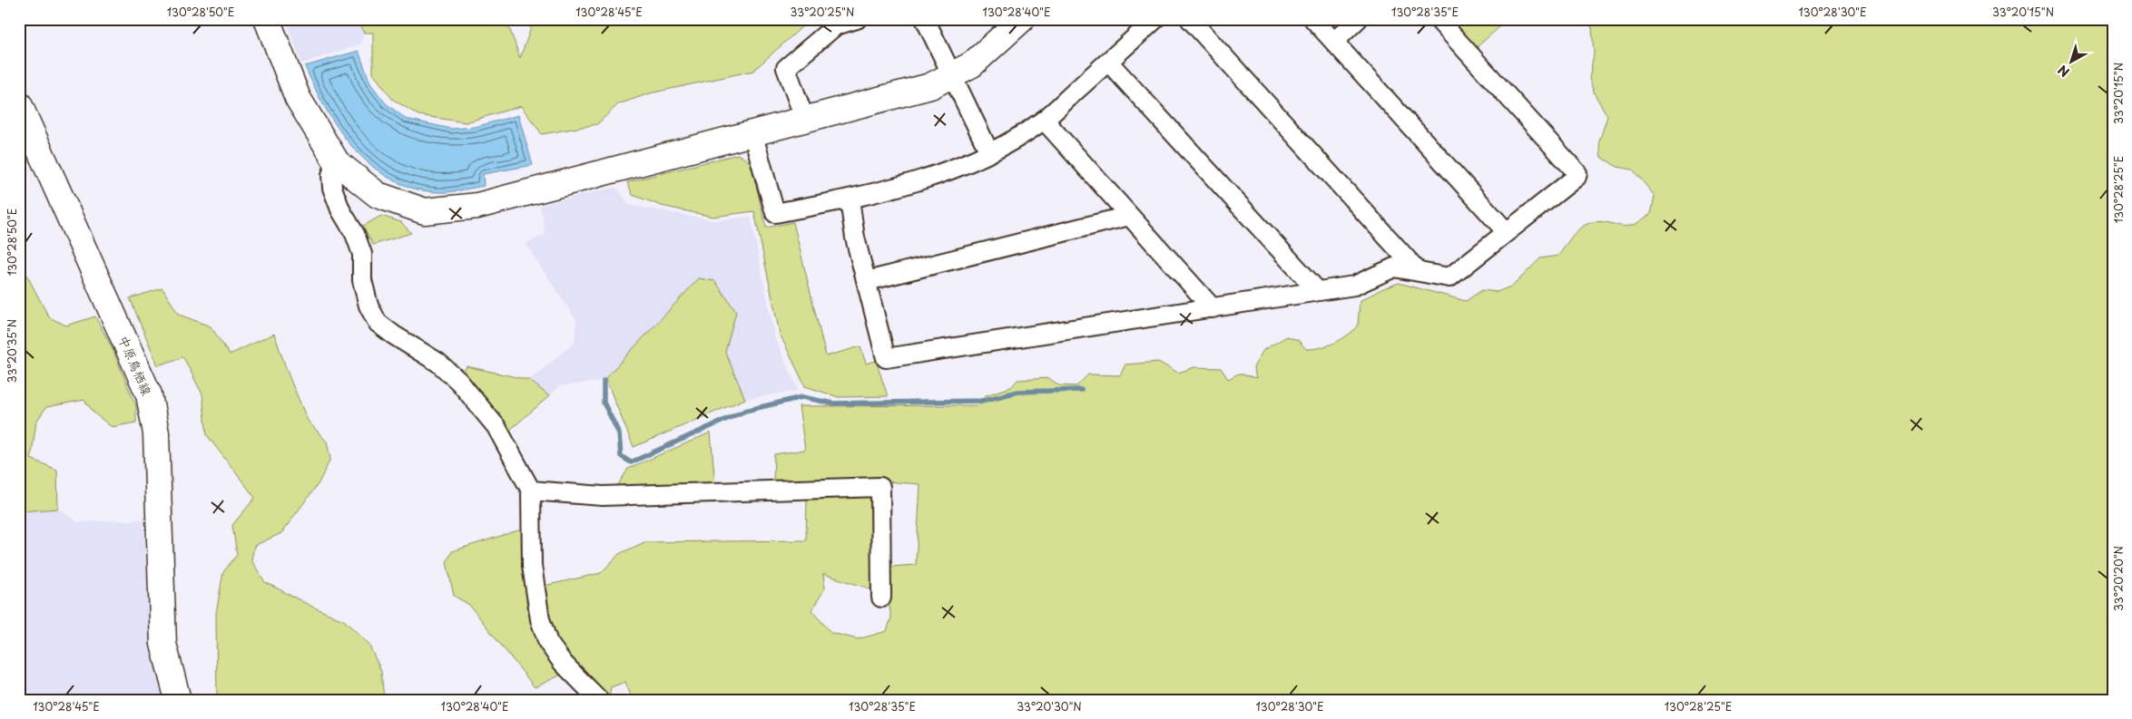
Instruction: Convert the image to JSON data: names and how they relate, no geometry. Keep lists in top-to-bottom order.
{
  "streets": {
    "street": ["中原鳥栖線"]
  },
  "north": "bottom left",
  "coordinates": [
    "130°28'50\"E",
    "130°28'45\"E",
    "33°20'25\"N",
    "130°28'40\"E",
    "130°28'35\"E",
    "130°28'30\"E",
    "33°20'15\"N",
    "130°28'25\"E",
    "33°20'35\"N",
    "33°20'20\"N",
    "33°20'30\"N"
  ]
}
